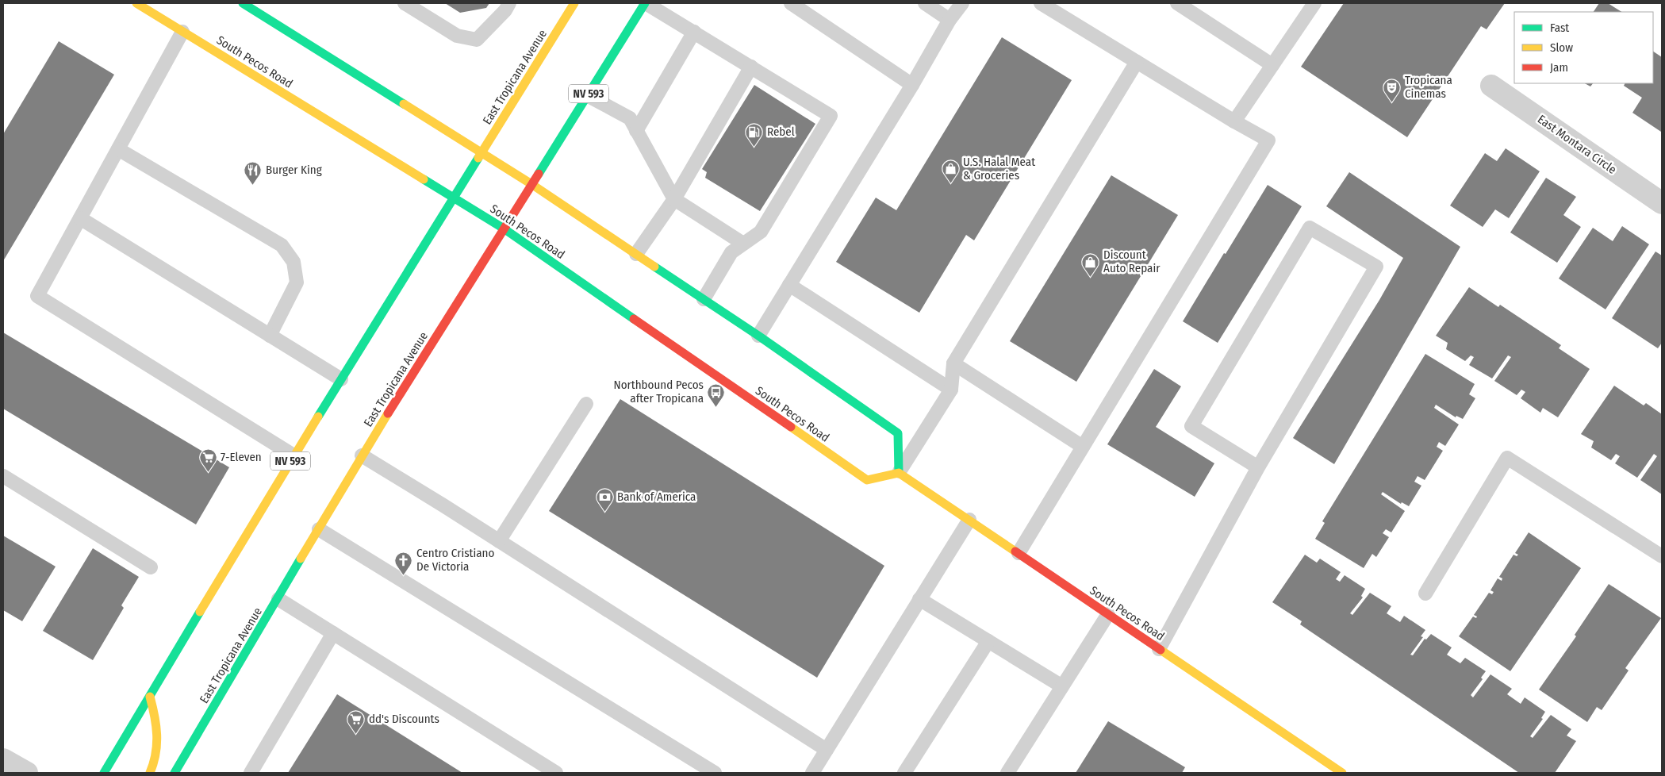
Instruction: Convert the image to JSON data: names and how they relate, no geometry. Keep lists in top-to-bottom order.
{
  "streets": {
    "main road": ["South Pecos Road", "East Tropicana Avenue", "NV 593"],
    "street": ["East Montara Circle"]
  },
  "crossings": [
    ["South Pecos Road", "East Tropicana Avenue"]
  ],
  "places": {
    "theatre": ["Tropicana Cinemas"],
    "fuel station": ["Rebel"],
    "shop": ["U.S. Halal Meat & Groceries", "Discount Auto Repair"],
    "restaurant": ["Burger King"],
    "bus stop": ["Northbound Pecos after Tropicana"],
    "supermarket": ["7-Eleven", "dd's Discounts"],
    "bank": ["Bank of America"],
    "church": ["Centro Cristiano De Victoria"]
  },
  "legend": ["Fast", "Slow", "Jam"]
}
